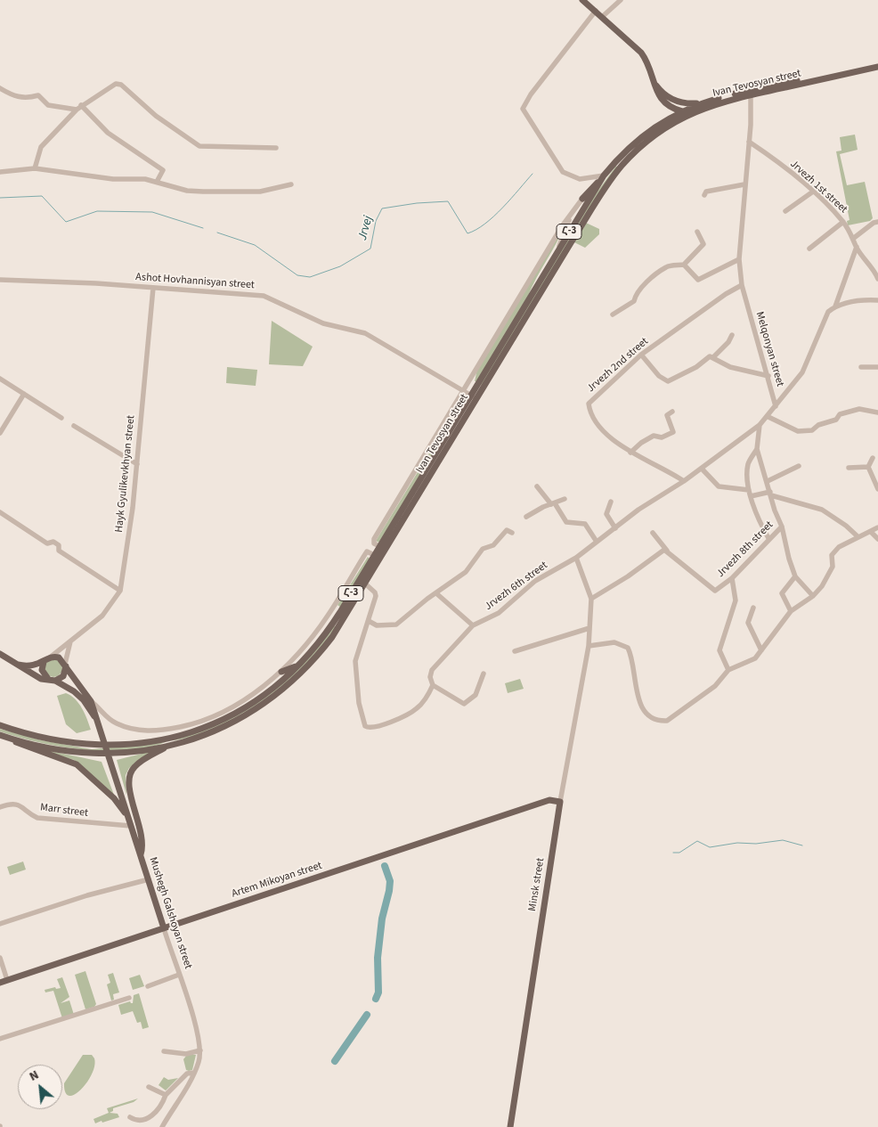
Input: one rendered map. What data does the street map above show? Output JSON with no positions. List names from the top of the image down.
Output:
{
  "streets": {
    "main road": [
      "Ivan Tevosyan street",
      "Հ-3",
      "Artem Mikoyan street",
      "Minsk street",
      "Mushegh Galshoyan street"
    ],
    "street": [
      "Jrvezh 1st street",
      "Ashot Hovhannisyan street",
      "Melqonyan street",
      "Jrvezh 2nd street",
      "Hayk Gyulikevkhyan street",
      "Jrvezh 8th street",
      "Jrvezh 6th street",
      "Marr street"
    ]
  },
  "crossings": [
    ["Ivan Tevosyan street", "Ashot Hovhannisyan street"],
    ["Ivan Tevosyan street", "Melqonyan street"],
    ["Ivan Tevosyan street", "Jrvezh 6th street"],
    ["Jrvezh 1st street", "Melqonyan street"],
    ["Ashot Hovhannisyan street", "Hayk Gyulikevkhyan street"],
    ["Melqonyan street", "Jrvezh 2nd street"],
    ["Jrvezh 2nd street", "Jrvezh 6th street"],
    ["Marr street", "Mushegh Galshoyan street"],
    ["Artem Mikoyan street", "Minsk street"],
    ["Artem Mikoyan street", "Mushegh Galshoyan street"]
  ],
  "water": ["Jrvej"],
  "north": "top left"
}
